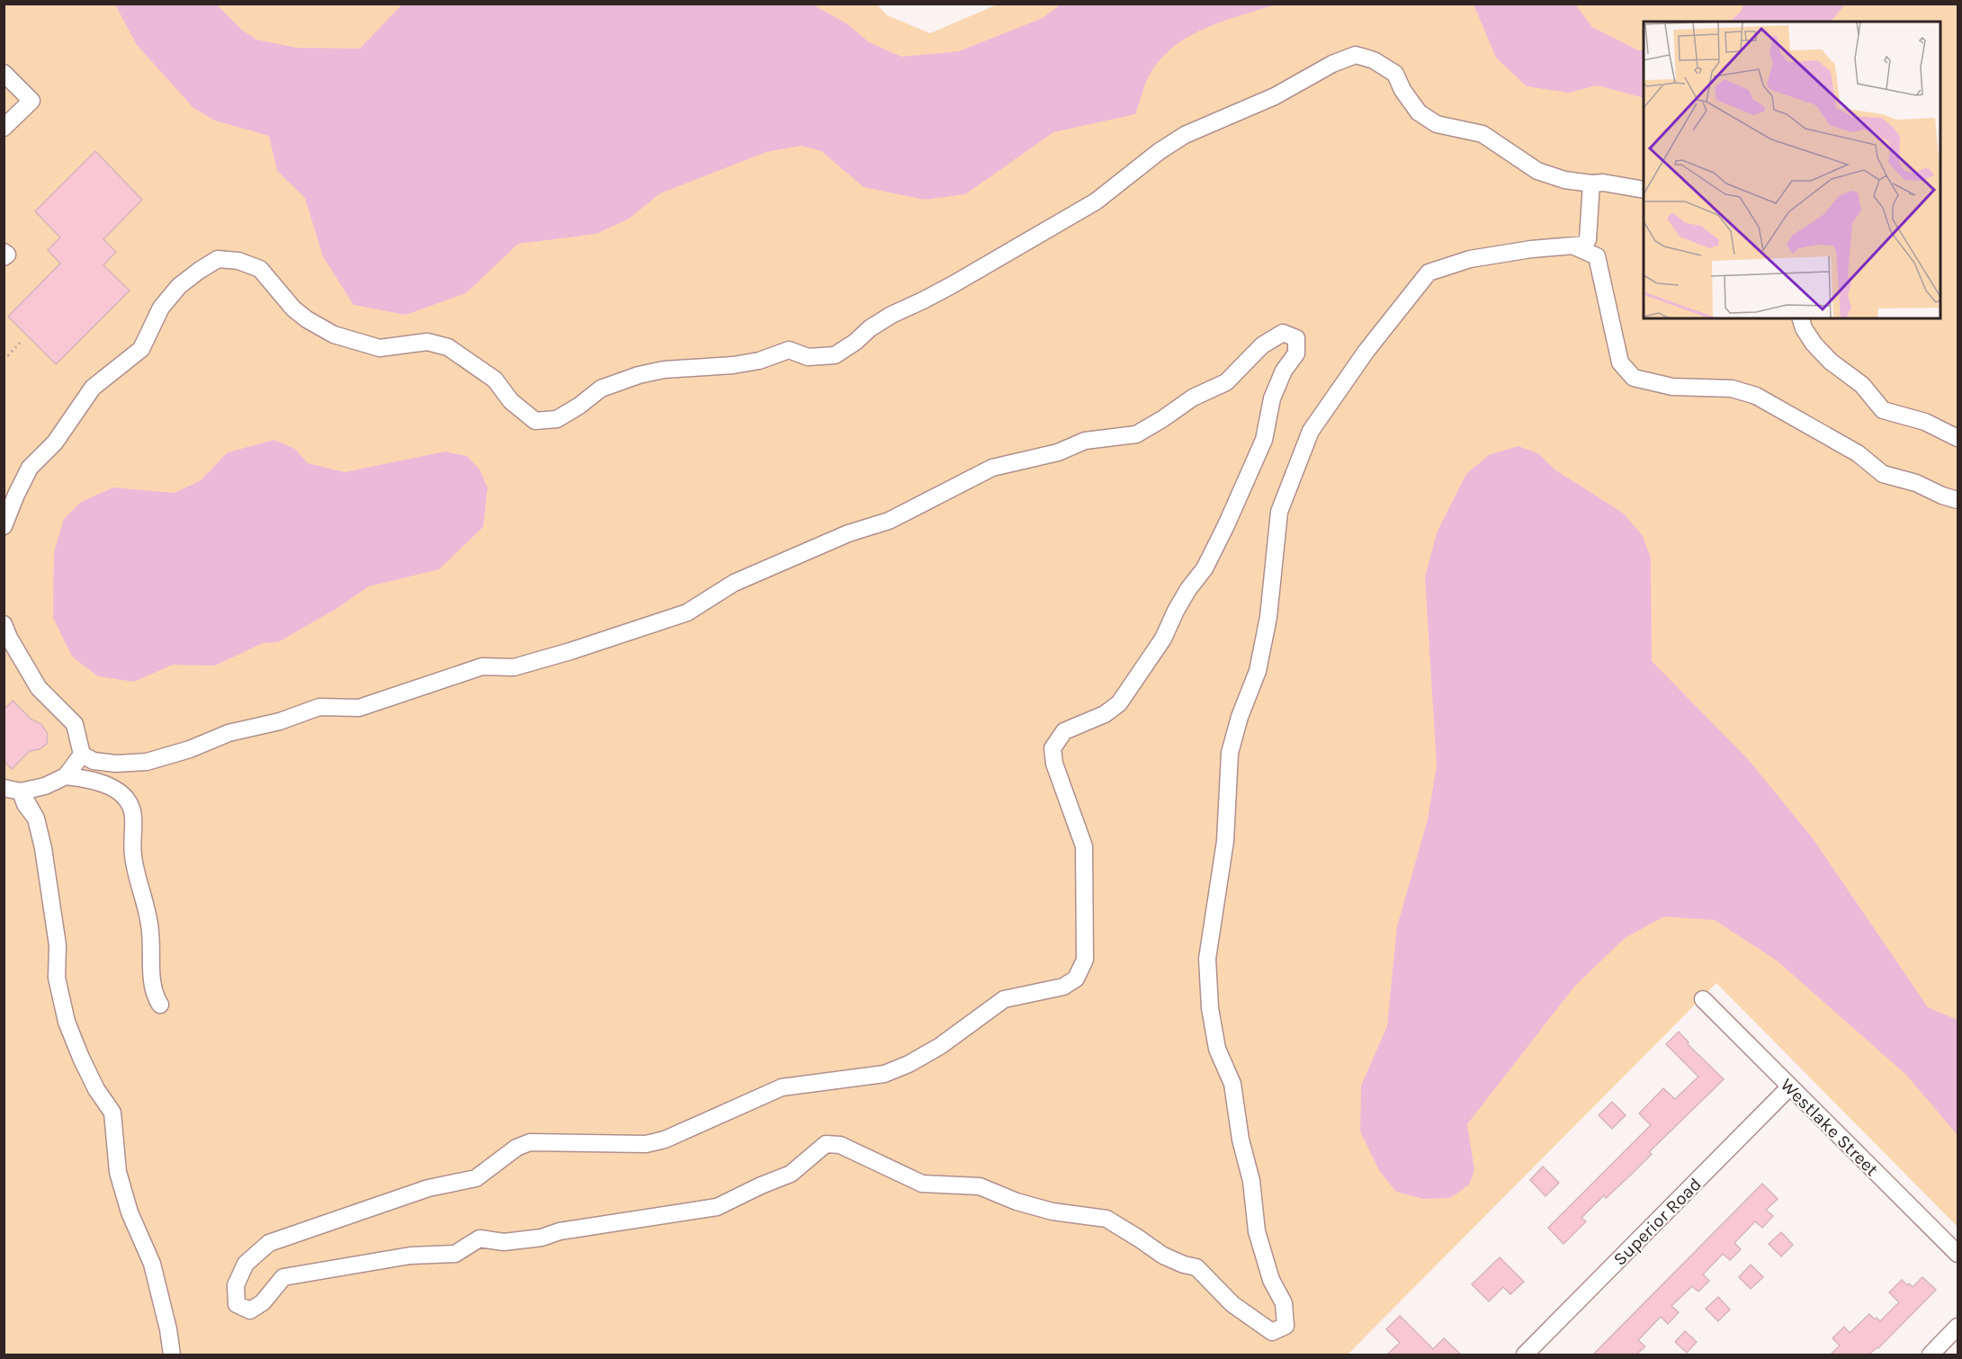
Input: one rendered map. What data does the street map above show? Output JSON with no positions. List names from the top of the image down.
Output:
{
  "streets": {
    "street": ["Westlake Street", "Superior Road"]
  },
  "crossings": [
    ["Westlake Street", "Superior Road"]
  ]
}
